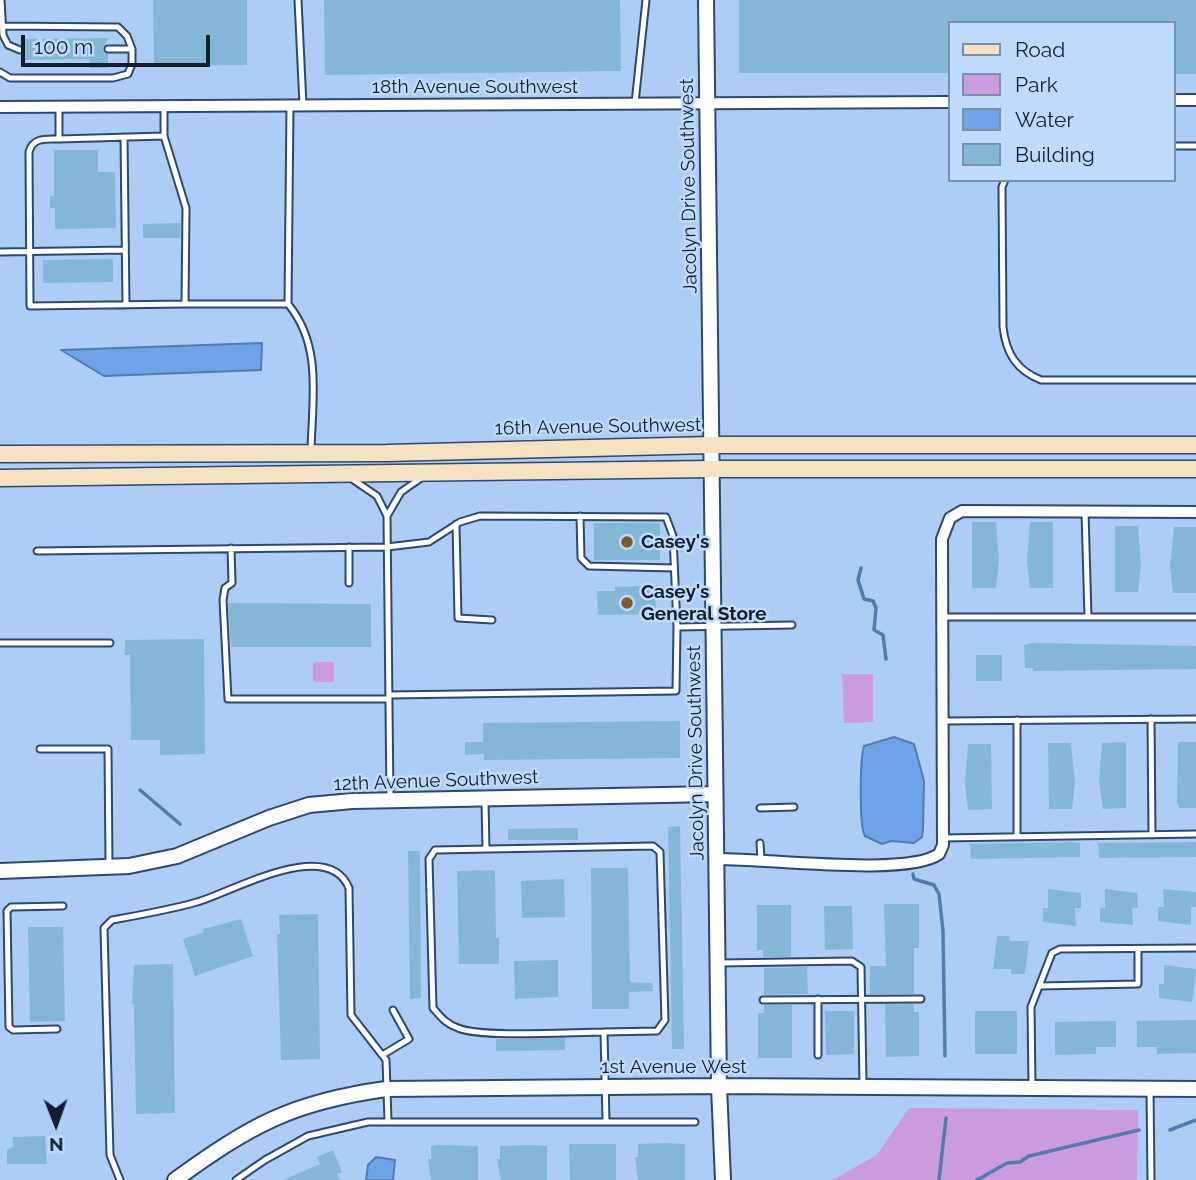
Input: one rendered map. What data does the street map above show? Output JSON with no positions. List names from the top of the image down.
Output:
{
  "streets": {
    "main road": ["16th Avenue Southwest"],
    "street": [
      "18th Avenue Southwest",
      "Jacolyn Drive Southwest",
      "12th Avenue Southwest",
      "1st Avenue West"
    ]
  },
  "crossings": [
    ["18th Avenue Southwest", "Jacolyn Drive Southwest"],
    ["Jacolyn Drive Southwest", "16th Avenue Southwest"],
    ["Jacolyn Drive Southwest", "12th Avenue Southwest"],
    ["Jacolyn Drive Southwest", "1st Avenue West"]
  ],
  "places": ["Casey's", "Casey's General Store"],
  "legend": [
    "Road",
    "Park",
    "Water",
    "Building"
  ],
  "scale_bar": "100 m",
  "north": "bottom"
}
